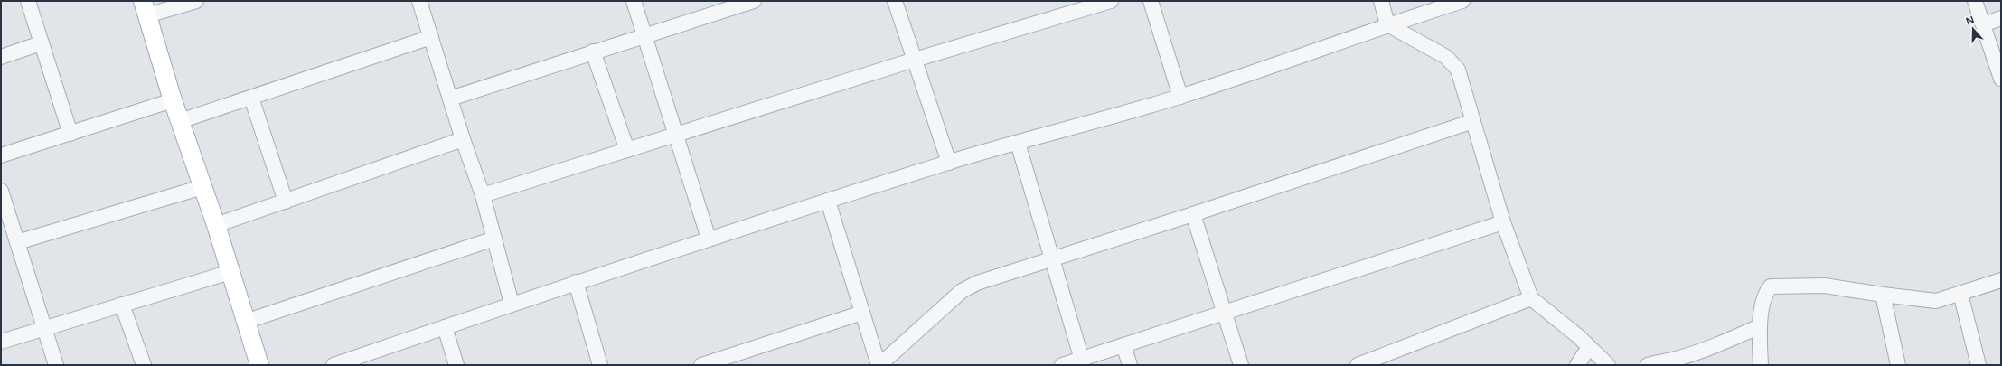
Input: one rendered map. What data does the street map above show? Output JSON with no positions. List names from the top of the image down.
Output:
{
  "north": "top"
}
